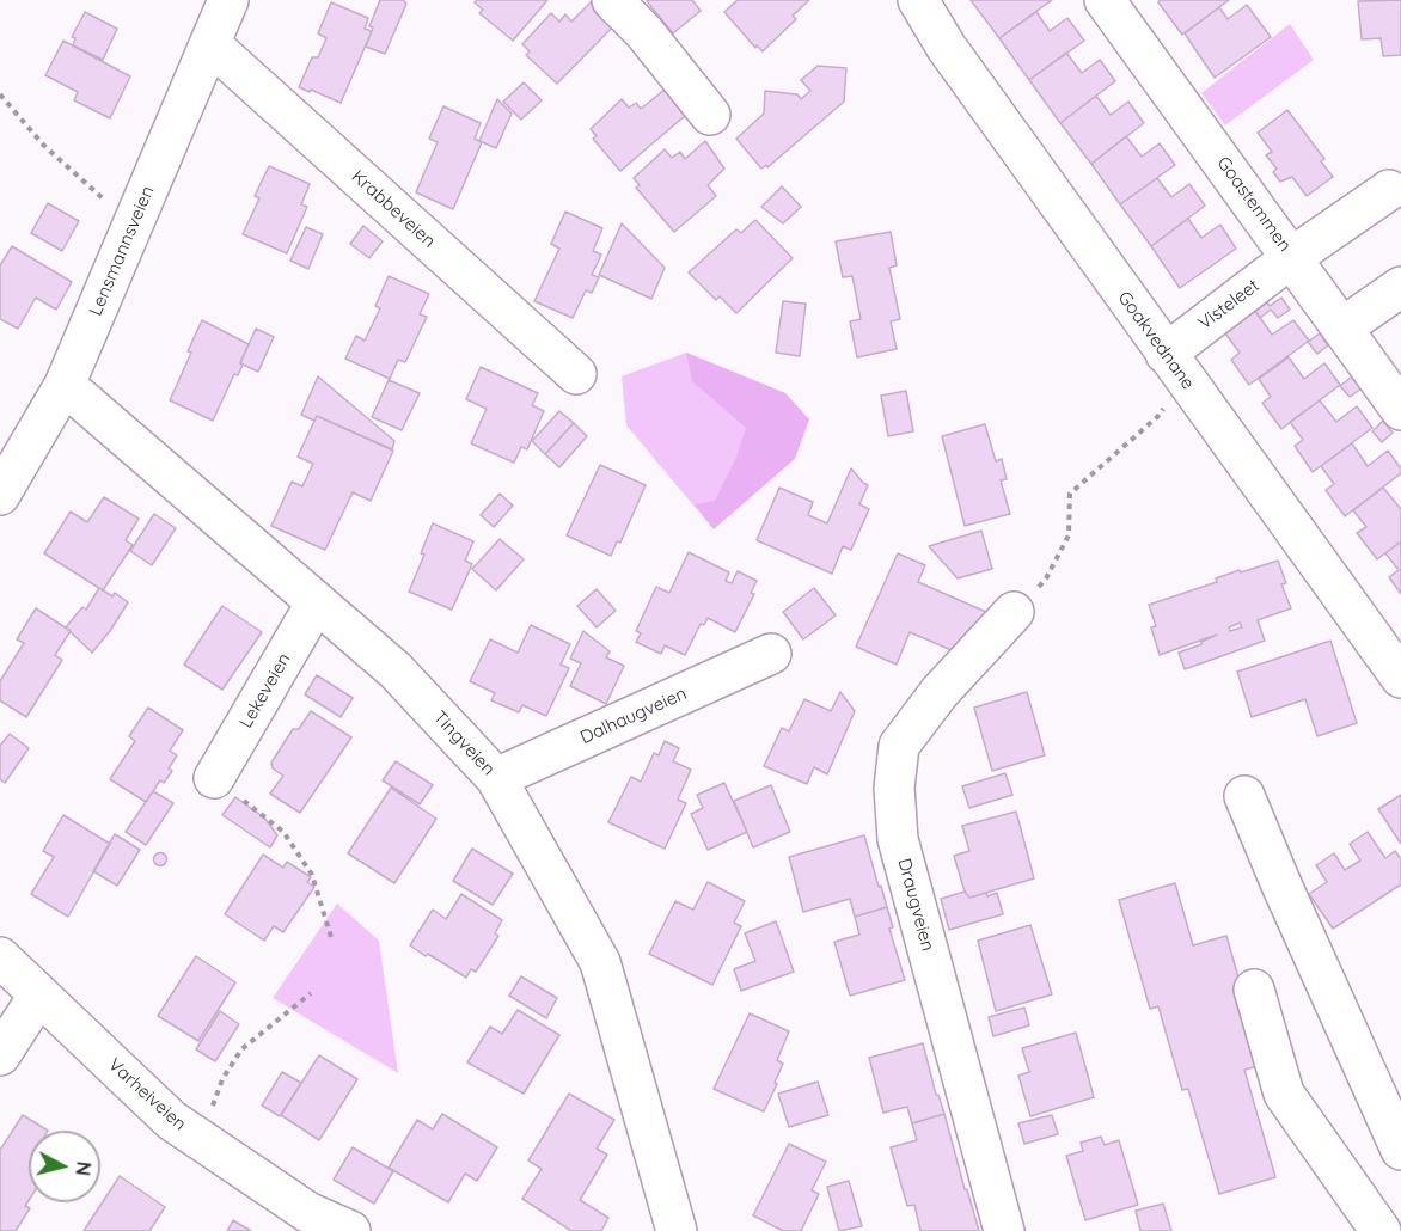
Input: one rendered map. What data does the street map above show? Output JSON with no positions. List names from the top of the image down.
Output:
{
  "streets": {
    "street": [
      "Goastemmen",
      "Krabbeveien",
      "Lensmannsveien",
      "Visteleet",
      "Goakvednane",
      "Lekeveien",
      "Dalhaugveien",
      "Tingveien",
      "Draugveien",
      "Varheiveien"
    ]
  },
  "crossings": [
    ["Goastemmen", "Visteleet"],
    ["Krabbeveien", "Lensmannsveien"],
    ["Lensmannsveien", "Tingveien"],
    ["Visteleet", "Goakvednane"],
    ["Lekeveien", "Tingveien"],
    ["Dalhaugveien", "Tingveien"]
  ],
  "north": "right"
}
